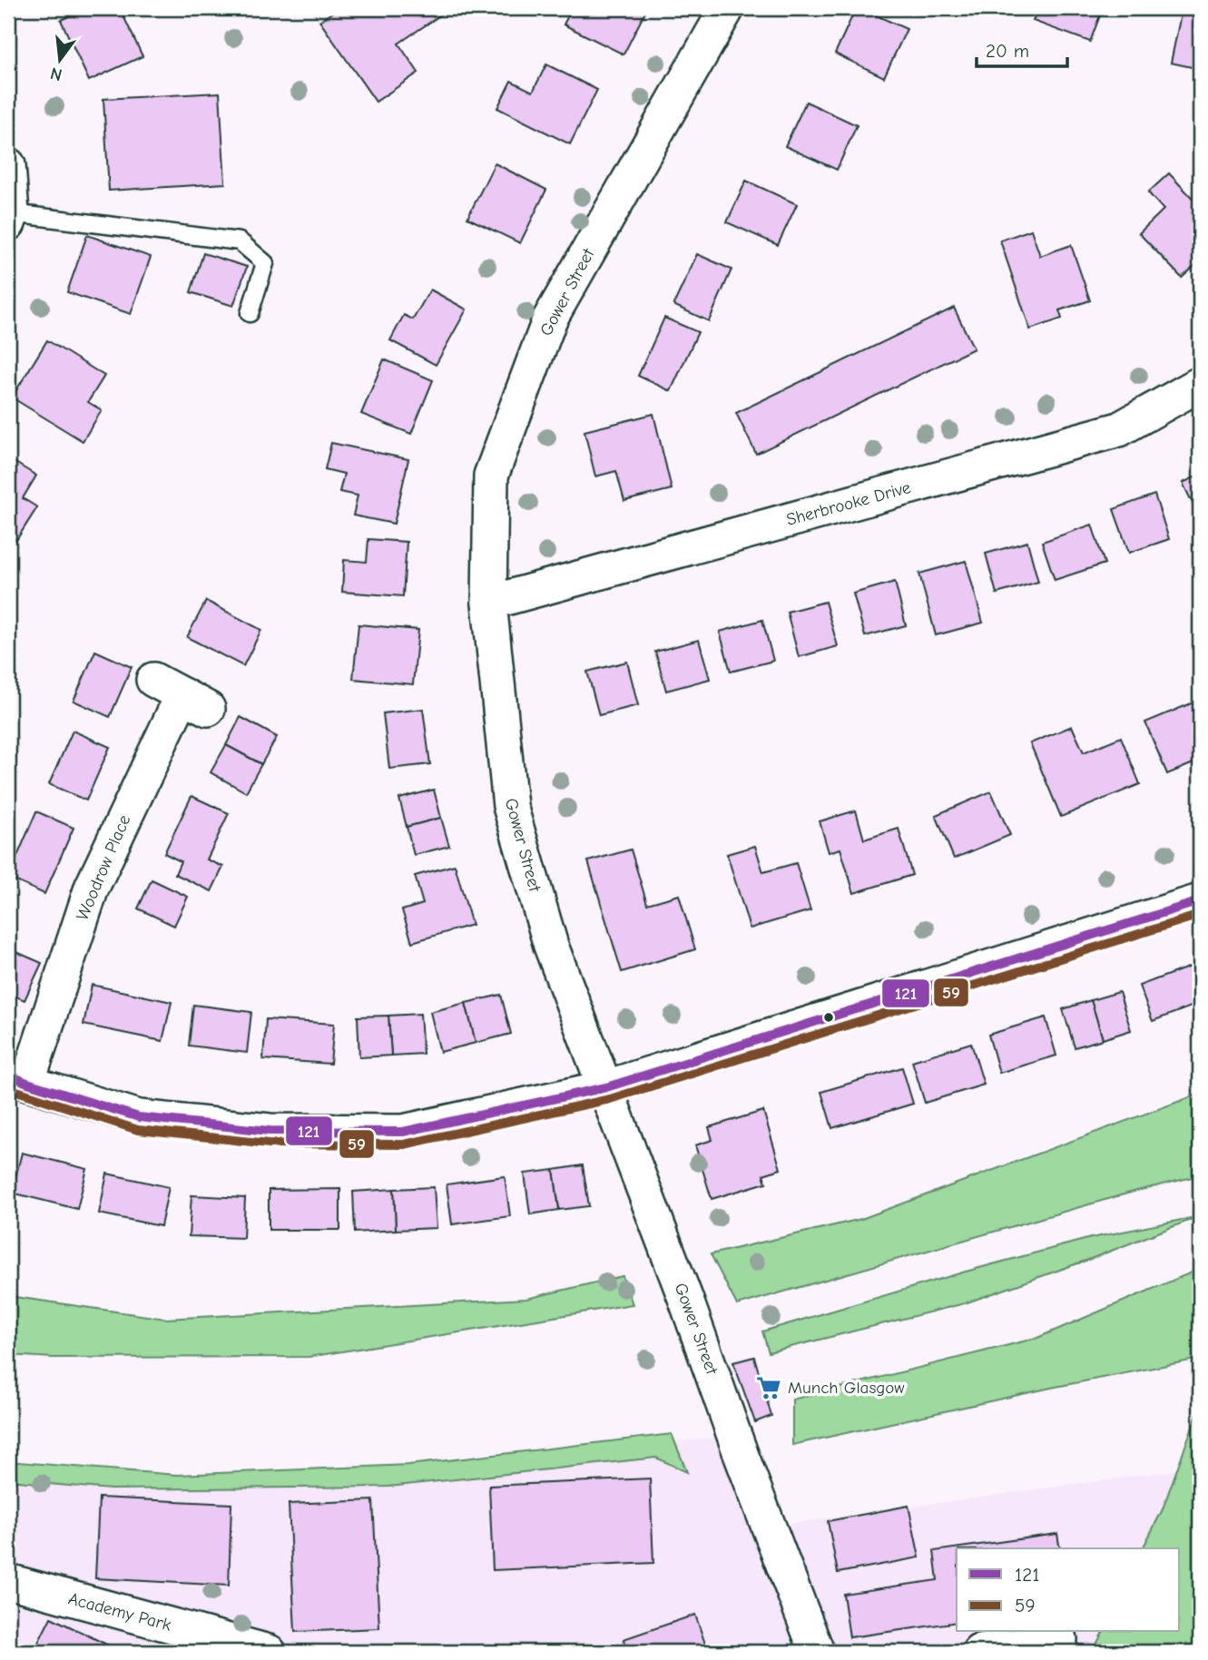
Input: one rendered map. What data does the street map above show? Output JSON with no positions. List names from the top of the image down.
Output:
{
  "streets": {
    "street": [
      "Gower Street",
      "Sherbrooke Drive",
      "Woodrow Place",
      "Academy Park"
    ]
  },
  "crossings": [
    ["Gower Street", "Sherbrooke Drive"]
  ],
  "places": {
    "supermarket": ["Munch Glasgow"]
  },
  "lines": ["transit line 121", "transit line 59"],
  "legend": ["121", "59"],
  "scale_bar": "20 m",
  "north": "bottom"
}
